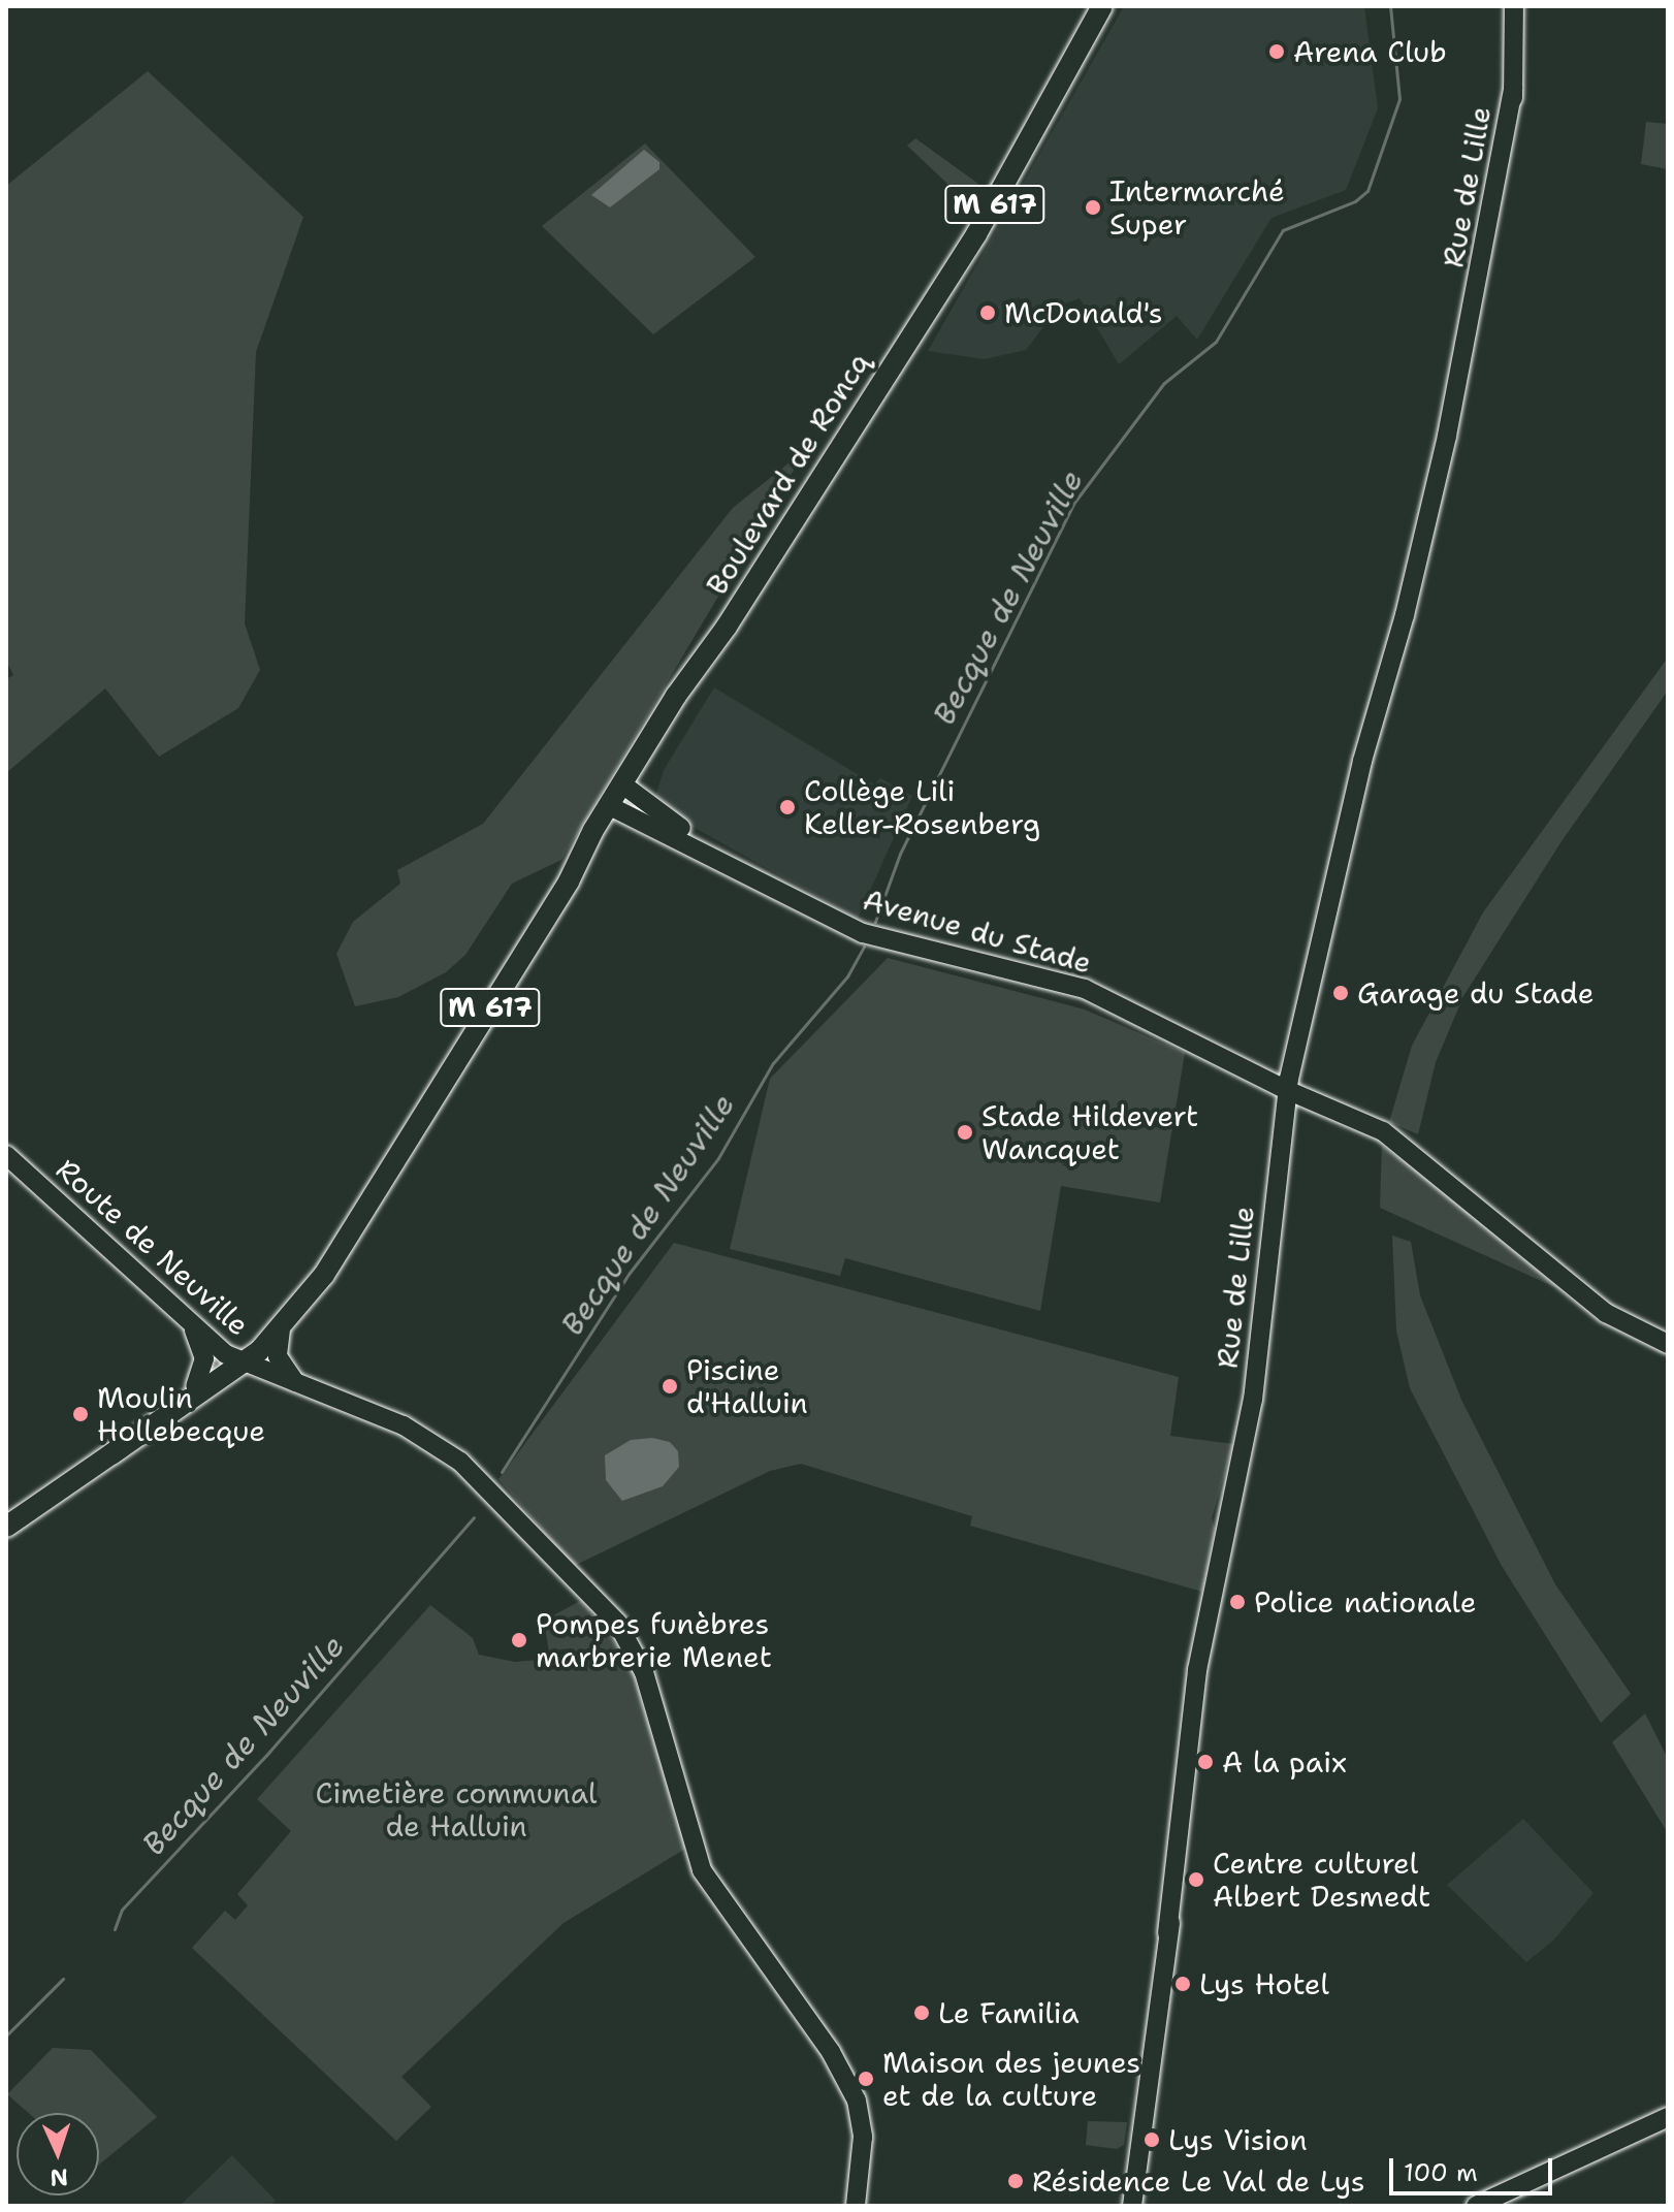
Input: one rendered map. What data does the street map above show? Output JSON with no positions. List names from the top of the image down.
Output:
{
  "streets": {
    "main road": [
      "Rue de Lille",
      "M 617",
      "Boulevard de Roncq",
      "Avenue du Stade",
      "Route de Neuville"
    ]
  },
  "crossings": [
    ["Rue de Lille", "Avenue du Stade"],
    ["M 617", "Boulevard de Roncq"],
    ["M 617", "Route de Neuville"],
    ["Boulevard de Roncq", "Avenue du Stade"],
    ["Boulevard de Roncq", "Route de Neuville"]
  ],
  "water": ["Becque de Neuville"],
  "parks": ["Cimetière communal de Halluin"],
  "places": [
    "Arena Club",
    "Intermarché Super",
    "McDonald's",
    "Collège Lili Keller-Rosenberg",
    "Garage du Stade",
    "Stade Hildevert Wancquet",
    "Piscine d'Halluin",
    "Moulin Hollebecque",
    "Police nationale",
    "Pompes funèbres marbrerie Menet",
    "A la paix",
    "Centre culturel Albert Desmedt",
    "Lys Hotel",
    "Le Familia",
    "Maison des jeunes et de la culture",
    "Lys Vision",
    "Résidence Le Val de Lys"
  ],
  "scale_bar": "100 m",
  "north": "bottom"
}
